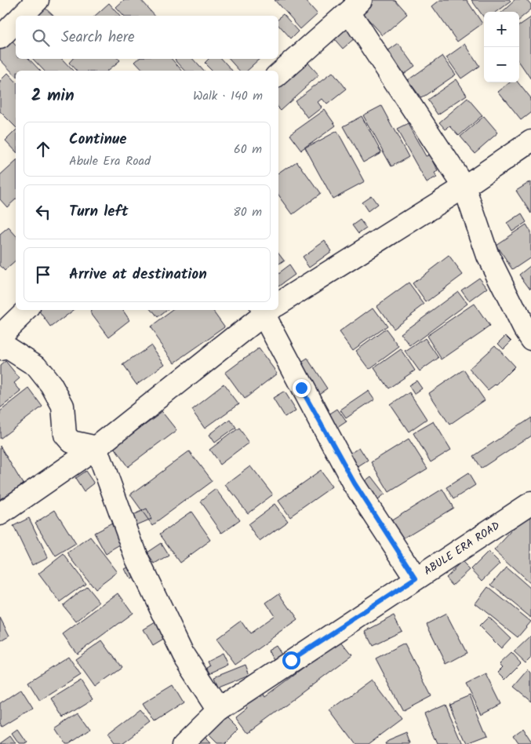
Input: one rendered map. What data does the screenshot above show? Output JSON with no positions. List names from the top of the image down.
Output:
{
  "streets": {
    "street": ["ABULE ERA ROAD"]
  },
  "page": {
    "map_buttons": ["+", "−"],
    "search": "Search here",
    "heading": ["2 min", "Walk · 140 m"],
    "list": [
      ["Continue", "Abule Era Road", "60 m"],
      ["Turn left", "80 m"],
      "Arrive at destination"
    ]
  }
}
